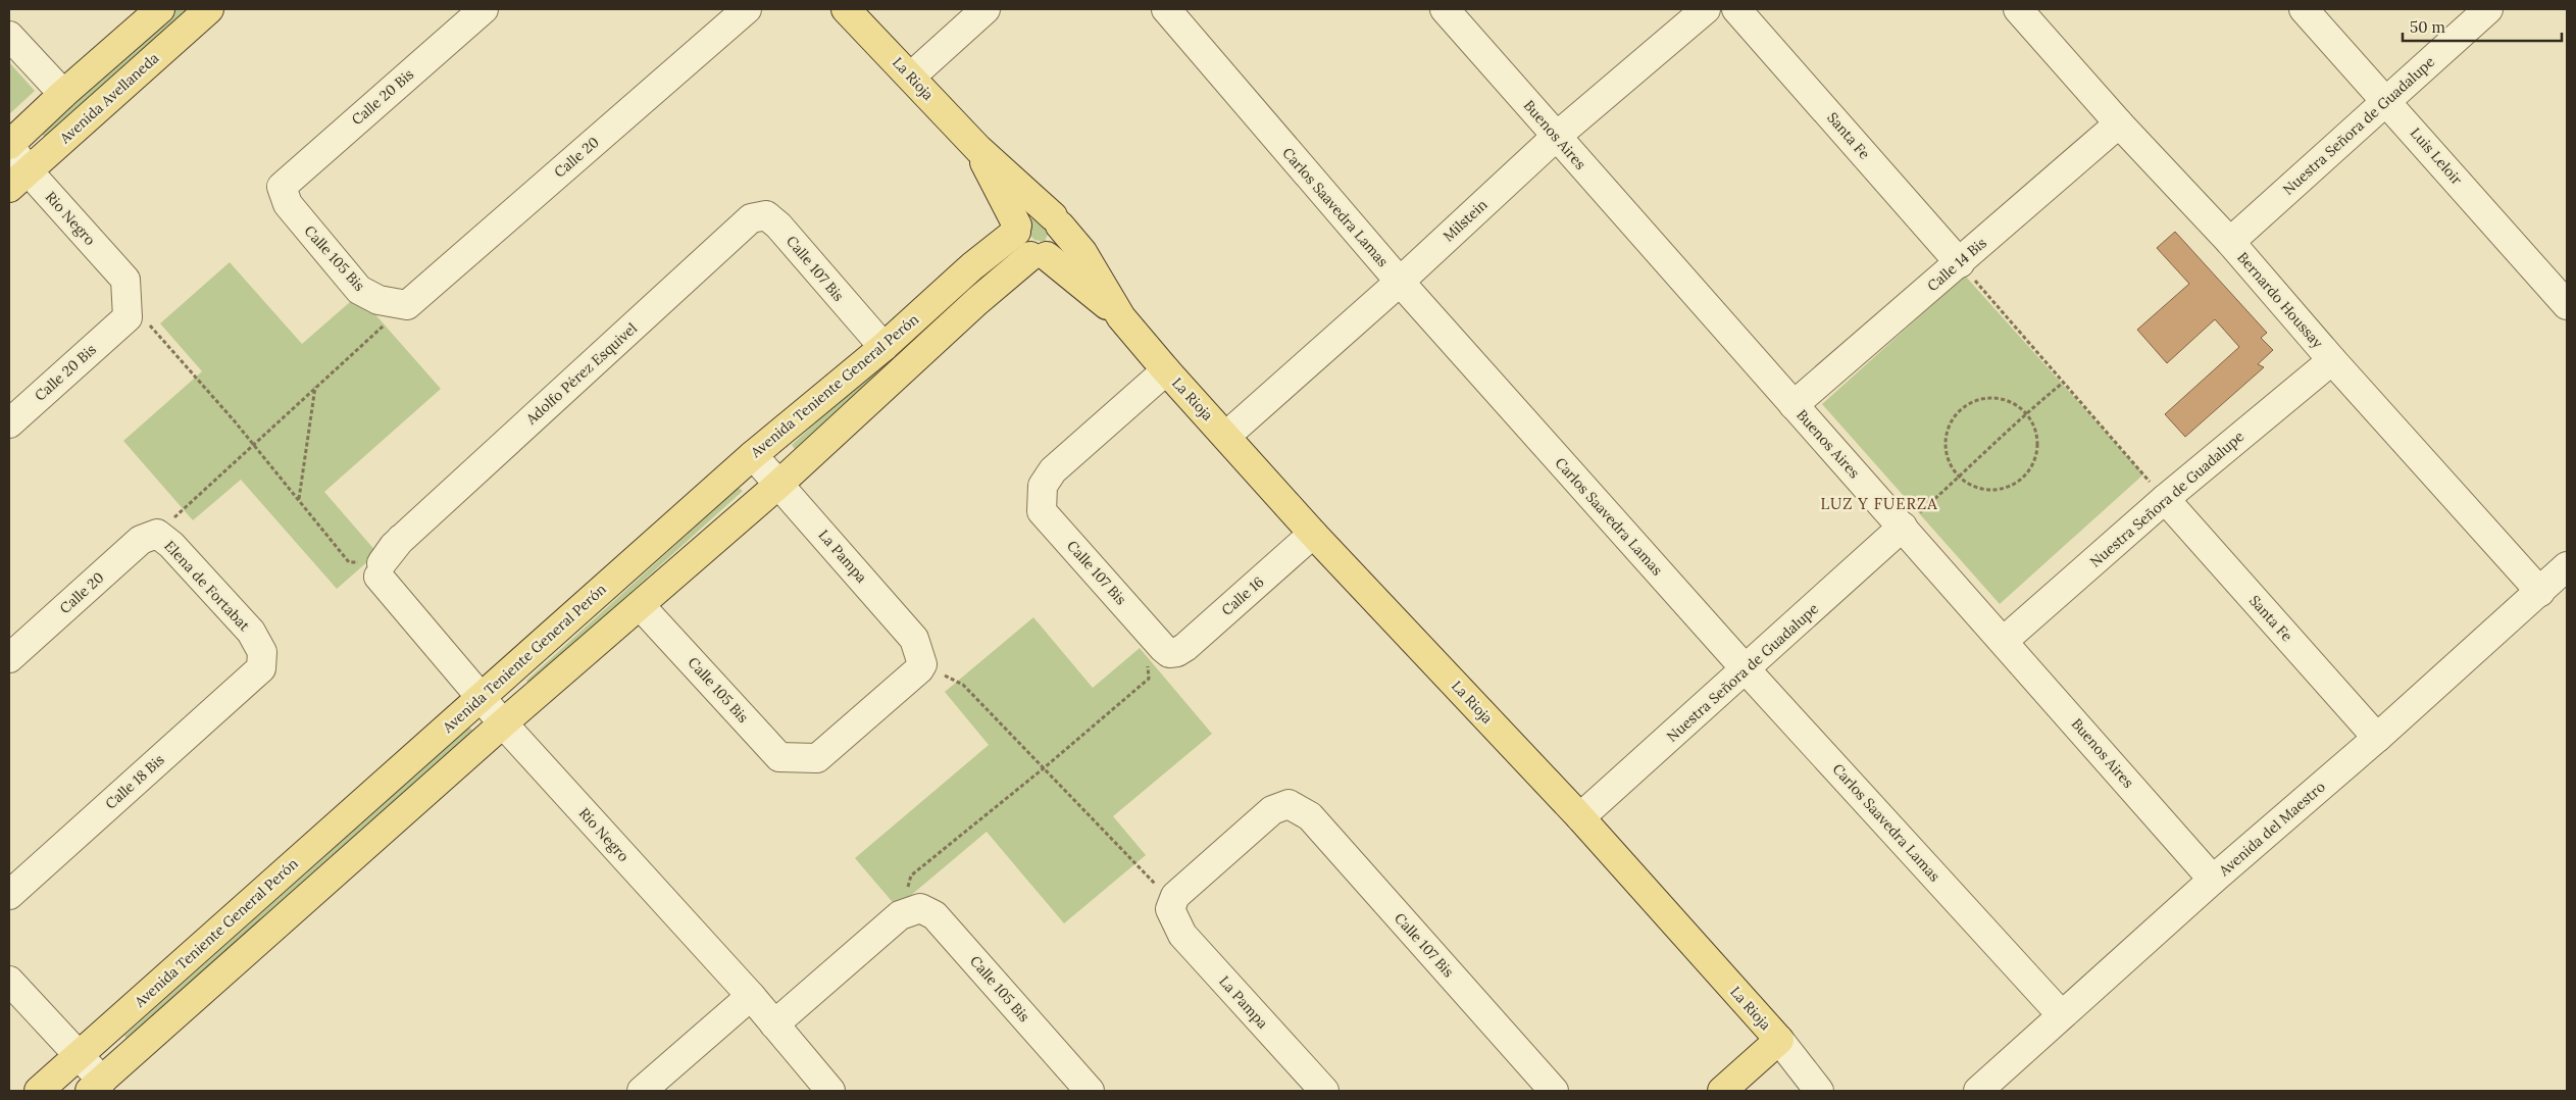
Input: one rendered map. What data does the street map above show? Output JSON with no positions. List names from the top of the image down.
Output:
{
  "streets": {
    "main road": ["La Rioja", "Avenida Avellaneda", "Avenida Teniente General Perón"],
    "street": [
      "Calle 20 Bis",
      "Nuestra Señora de Guadalupe",
      "Buenos Aires",
      "Santa Fe",
      "Luis Leloir",
      "Calle 20",
      "Carlos Saavedra Lamas",
      "Rio Negro",
      "Milstein",
      "Calle 105 Bis",
      "Calle 14 Bis",
      "Calle 107 Bis",
      "Bernardo Houssay",
      "Adolfo Pérez Esquivel",
      "La Pampa",
      "Elena de Fortabat",
      "Calle 16",
      "Calle 18 Bis",
      "Avenida del Maestro",
      "Río Negro"
    ]
  },
  "crossings": [
    ["La Rioja", "Nuestra Señora de Guadalupe"],
    ["La Rioja", "Milstein"],
    ["La Rioja", "Calle 107 Bis"],
    ["La Rioja", "Avenida Teniente General Perón"],
    ["La Rioja", "Calle 16"],
    ["Calle 20 Bis", "Rio Negro"],
    ["Calle 20 Bis", "Calle 105 Bis"],
    ["Avenida Avellaneda", "Rio Negro"],
    ["Nuestra Señora de Guadalupe", "Buenos Aires"],
    ["Nuestra Señora de Guadalupe", "Santa Fe"],
    ["Nuestra Señora de Guadalupe", "Luis Leloir"],
    ["Nuestra Señora de Guadalupe", "Carlos Saavedra Lamas"],
    ["Nuestra Señora de Guadalupe", "Bernardo Houssay"],
    ["Buenos Aires", "Milstein"],
    ["Buenos Aires", "Calle 14 Bis"],
    ["Buenos Aires", "Avenida del Maestro"],
    ["Santa Fe", "Calle 14 Bis"],
    ["Santa Fe", "Avenida del Maestro"],
    ["Calle 20", "Calle 105 Bis"],
    ["Calle 20", "Elena de Fortabat"],
    ["Carlos Saavedra Lamas", "Milstein"],
    ["Carlos Saavedra Lamas", "Avenida del Maestro"],
    ["Calle 105 Bis", "La Pampa"],
    ["Calle 14 Bis", "Bernardo Houssay"],
    ["Calle 107 Bis", "Adolfo Pérez Esquivel"],
    ["Calle 107 Bis", "Avenida Teniente General Perón"],
    ["Calle 107 Bis", "La Pampa"],
    ["Calle 107 Bis", "Calle 16"],
    ["Bernardo Houssay", "Avenida del Maestro"],
    ["Adolfo Pérez Esquivel", "Río Negro"],
    ["Avenida Teniente General Perón", "La Pampa"],
    ["Avenida Teniente General Perón", "Río Negro"],
    ["Elena de Fortabat", "Calle 18 Bis"]
  ],
  "districts": ["LUZ Y FUERZA"],
  "scale_bar": "50 m"
}
